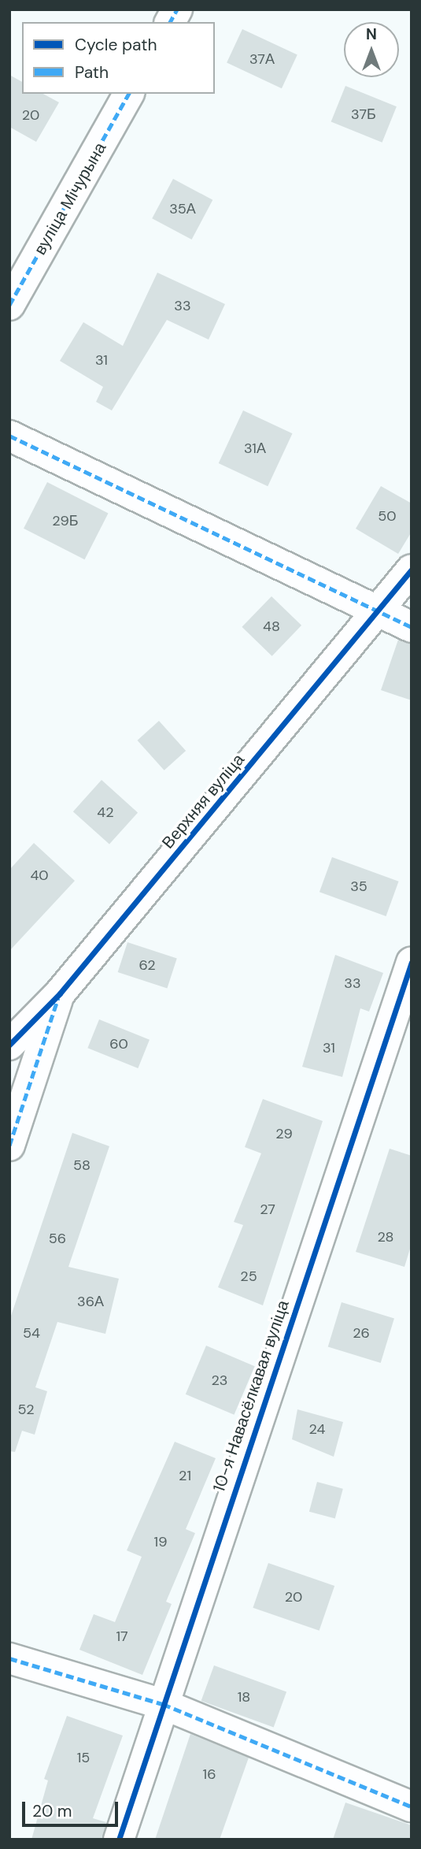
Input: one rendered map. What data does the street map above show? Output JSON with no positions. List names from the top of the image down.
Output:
{
  "streets": {
    "street": ["вуліца Мічурына", "Верхняя вуліца", "10-я Навасёлкавая вуліца"]
  },
  "house_numbers": [
    "37А",
    "37Б",
    "20",
    "35А",
    "33",
    "31",
    "31А",
    "50",
    "29Б",
    "48",
    "42",
    "40",
    "35",
    "62",
    "33",
    "60",
    "31",
    "29",
    "58",
    "27",
    "28",
    "56",
    "25",
    "36А",
    "54",
    "26",
    "23",
    "52",
    "24",
    "21",
    "19",
    "20",
    "17",
    "18",
    "15",
    "16"
  ],
  "legend": ["Cycle path", "Path"],
  "scale_bar": "20 m",
  "north": "top"
}
